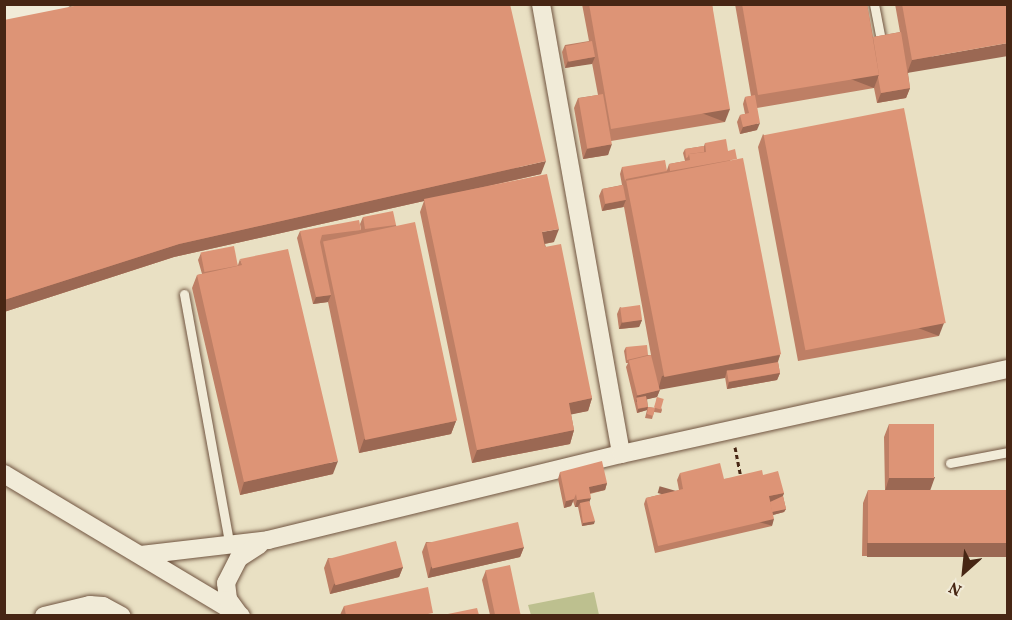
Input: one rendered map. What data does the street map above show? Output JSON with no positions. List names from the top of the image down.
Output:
{
  "north": "bottom left"
}
